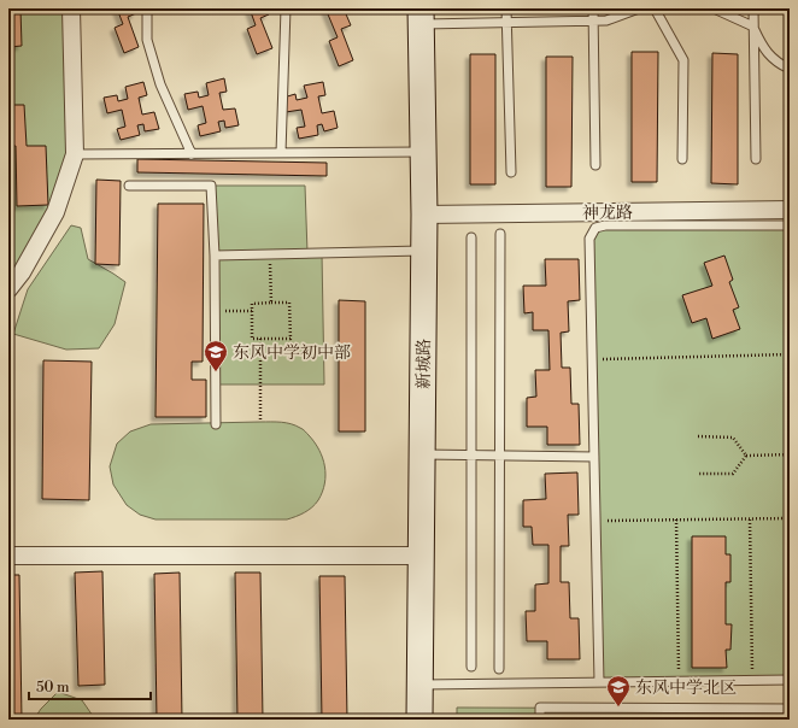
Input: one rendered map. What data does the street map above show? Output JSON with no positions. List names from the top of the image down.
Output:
{
  "streets": {
    "street": ["神龙路", "新城路"]
  },
  "crossings": [
    ["神龙路", "新城路"]
  ],
  "places": {
    "school or university": ["东风中学初中部", "东风中学北区"]
  },
  "scale_bar": "50 m"
}
